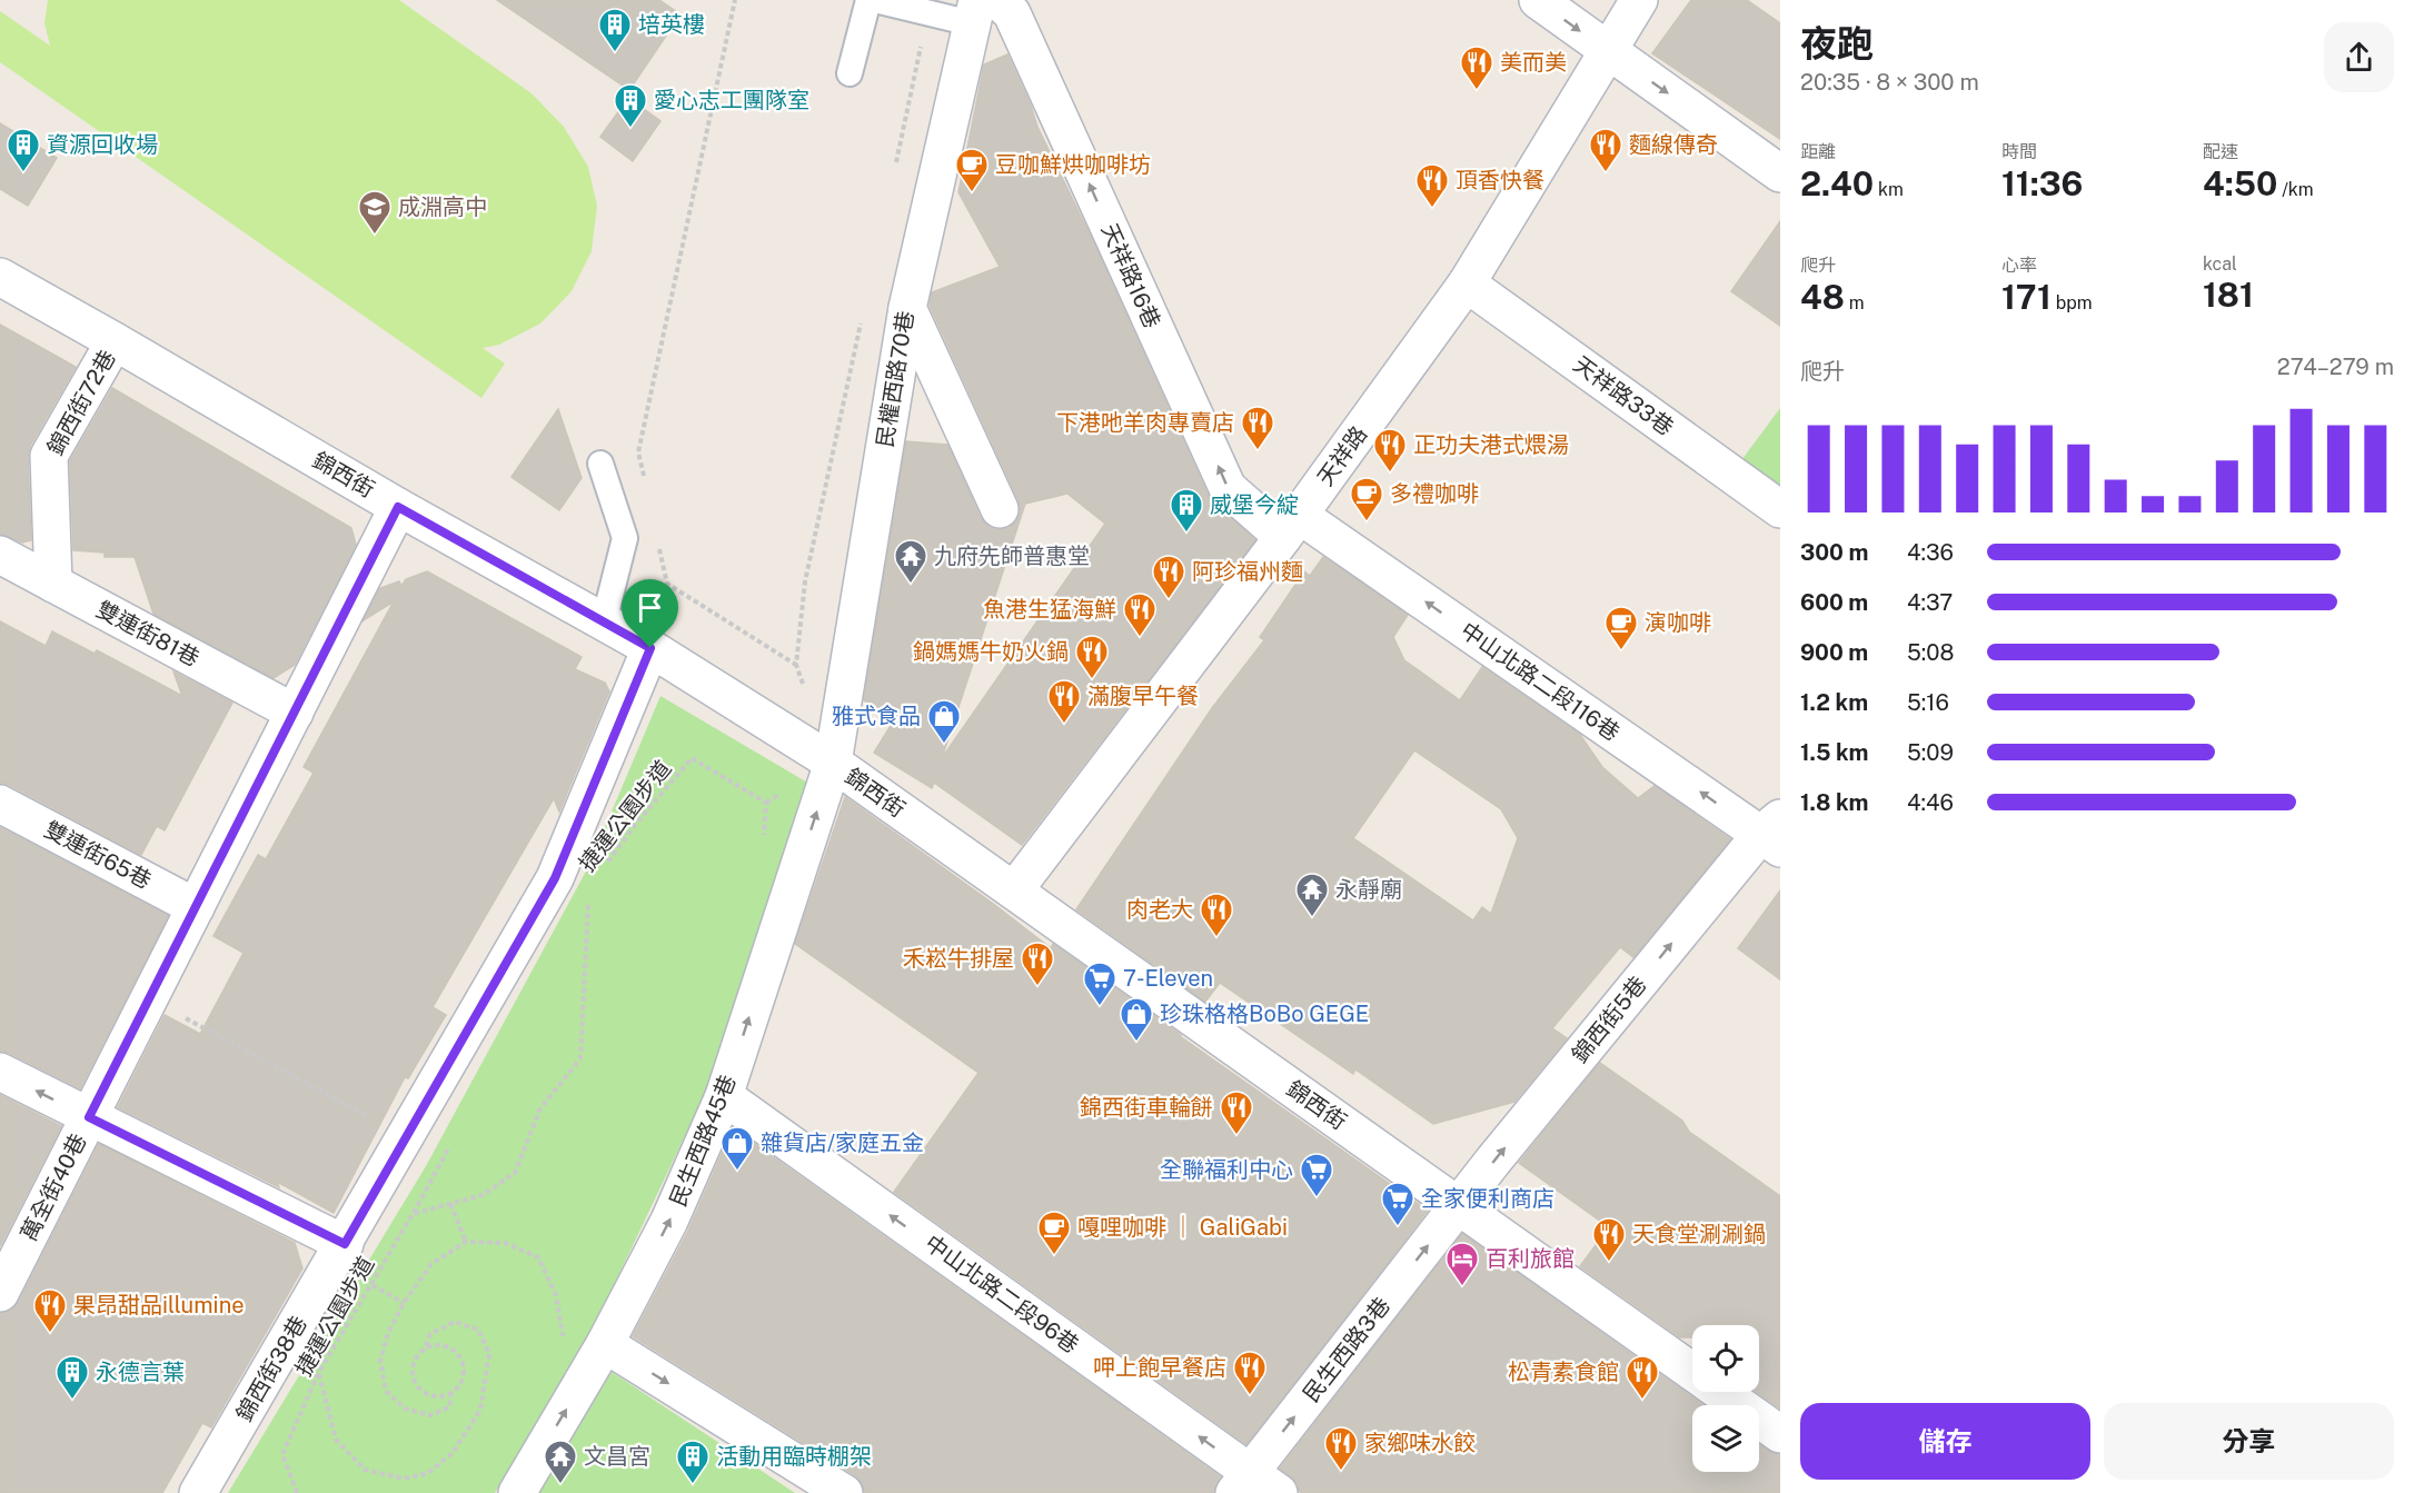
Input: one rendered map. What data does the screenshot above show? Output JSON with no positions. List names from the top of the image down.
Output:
{
  "streets": {
    "street": [
      "天祥路16巷",
      "民權西路70巷",
      "天祥路33巷",
      "錦西街72巷",
      "天祥路",
      "錦西街",
      "雙連街81巷",
      "中山北路二段116巷",
      "雙連街65巷",
      "錦西街5巷",
      "民生西路45巷",
      "萬全街40巷",
      "中山北路二段96巷",
      "民生西路3巷",
      "錦西街38巷"
    ],
    "path": ["捷運公園步道"]
  },
  "crossings": [
    ["天祥路16巷", "民權西路70巷"],
    ["天祥路16巷", "天祥路"],
    ["天祥路16巷", "中山北路二段116巷"],
    ["民權西路70巷", "錦西街"],
    ["民權西路70巷", "民生西路45巷"],
    ["天祥路33巷", "天祥路"],
    ["錦西街72巷", "錦西街"],
    ["錦西街72巷", "雙連街81巷"],
    ["天祥路", "錦西街"],
    ["天祥路", "中山北路二段116巷"],
    ["錦西街", "錦西街5巷"],
    ["錦西街", "民生西路45巷"],
    ["錦西街", "萬全街40巷"],
    ["錦西街", "民生西路3巷"],
    ["錦西街", "錦西街38巷"],
    ["雙連街81巷", "萬全街40巷"],
    ["中山北路二段116巷", "錦西街5巷"],
    ["雙連街65巷", "萬全街40巷"],
    ["錦西街5巷", "民生西路3巷"],
    ["民生西路45巷", "中山北路二段96巷"],
    ["中山北路二段96巷", "民生西路3巷"]
  ],
  "one_way": [
    "中山北路二段116巷",
    "錦西街5巷",
    "民生西路45巷",
    "民生西路3巷"
  ],
  "places": {
    "building": [
      "培英樓",
      "愛心志工團隊室",
      "資源回收場",
      "威堡今綻",
      "永德言葉",
      "活動用臨時棚架"
    ],
    "restaurant": [
      "美而美",
      "麵線傳奇",
      "頂香快餐",
      "下港吔羊肉專賣店",
      "正功夫港式煨湯",
      "阿珍福州麵",
      "魚港生猛海鮮",
      "鍋媽媽牛奶火鍋",
      "滿腹早午餐",
      "肉老大",
      "禾崧牛排屋",
      "錦西街車輪餅",
      "天食堂涮涮鍋",
      "果昂甜品illumine",
      "呷上飽早餐店",
      "松青素食館",
      "家鄉味水餃"
    ],
    "cafe": [
      "豆咖鮮烘咖啡坊",
      "多禮咖啡",
      "演咖啡",
      "嘎哩咖啡 ｜ GaliGabi"
    ],
    "school or university": ["成淵高中"],
    "temple": ["九府先師普惠堂", "永靜廟", "文昌宮"],
    "shop": ["雅式食品", "珍珠格格BoBo GEGE", "雜貨店/家庭五金"],
    "supermarket": ["7-Eleven", "全聯福利中心", "全家便利商店"],
    "hotel": ["百利旅館"]
  },
  "page": {
    "heading": ["夜跑", "20:35 · 8 × 300 m"],
    "stats": [
      ["距離", "2.40 km"],
      ["時間", "11:36"],
      ["配速", "4:50 /km"],
      ["爬升", "48 m"],
      ["心率", "171 bpm"],
      ["kcal", "181"]
    ],
    "chart": ["爬升", "274–279 m"],
    "list": [
      {
        "name": "300 m",
        "note": "4:36"
      },
      {
        "name": "600 m",
        "note": "4:37"
      },
      {
        "name": "900 m",
        "note": "5:08"
      },
      {
        "name": "1.2 km",
        "note": "5:16"
      },
      {
        "name": "1.5 km",
        "note": "5:09"
      },
      {
        "name": "1.8 km",
        "note": "4:46"
      }
    ],
    "buttons": ["儲存", "分享"]
  }
}
